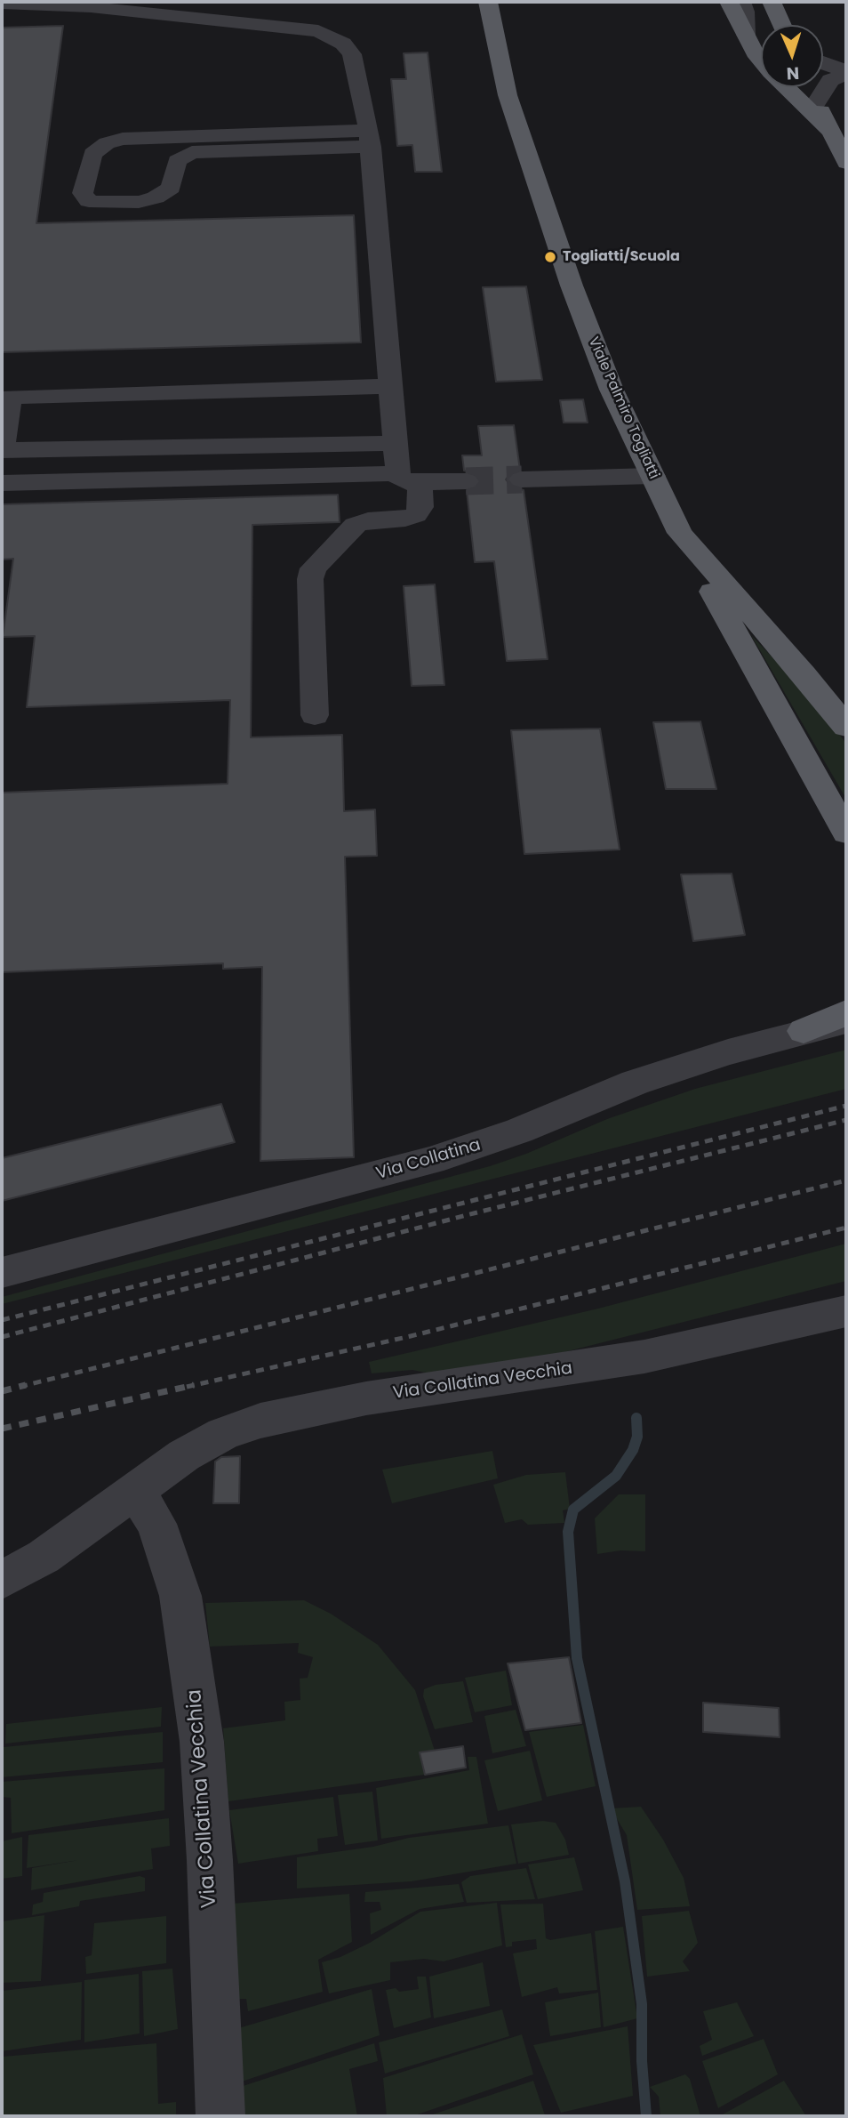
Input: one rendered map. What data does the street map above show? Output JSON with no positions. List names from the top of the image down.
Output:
{
  "streets": {
    "main road": ["Viale Palmiro Togliatti"],
    "street": ["Via Collatina", "Via Collatina Vecchia"]
  },
  "places": ["Togliatti/Scuola"],
  "north": "bottom"
}
